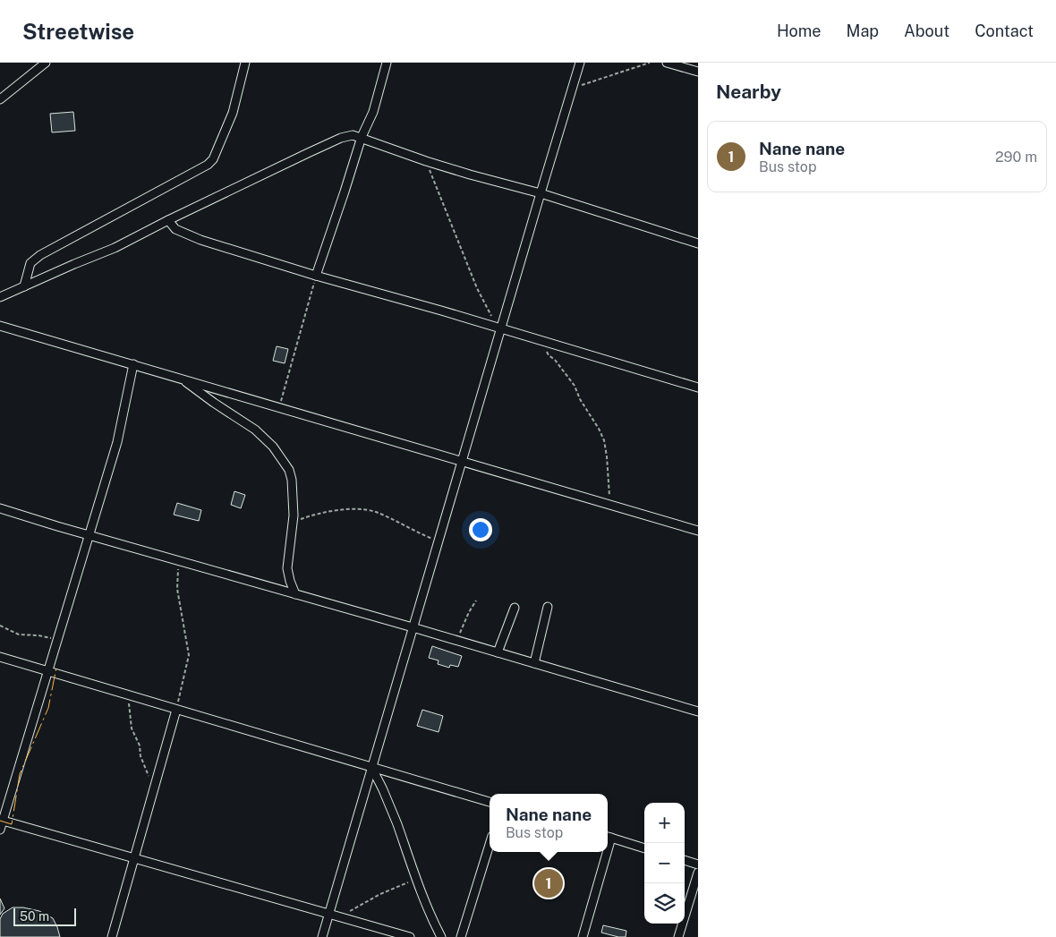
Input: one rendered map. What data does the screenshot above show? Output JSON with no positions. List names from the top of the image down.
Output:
{
  "scale_bar": "50 m",
  "page": {
    "header": "Streetwise",
    "nav": [
      "Home",
      "Map",
      "About",
      "Contact"
    ],
    "heading": "Nearby",
    "list": [
      {
        "mark": "1",
        "name": "Nane nane",
        "note": "Bus stop",
        "value": "290 m"
      }
    ],
    "popup": ["Nane nane", "Bus stop"],
    "map_buttons": ["+", "−"],
    "pins": "1",
    "scale": "50 m"
  }
}
